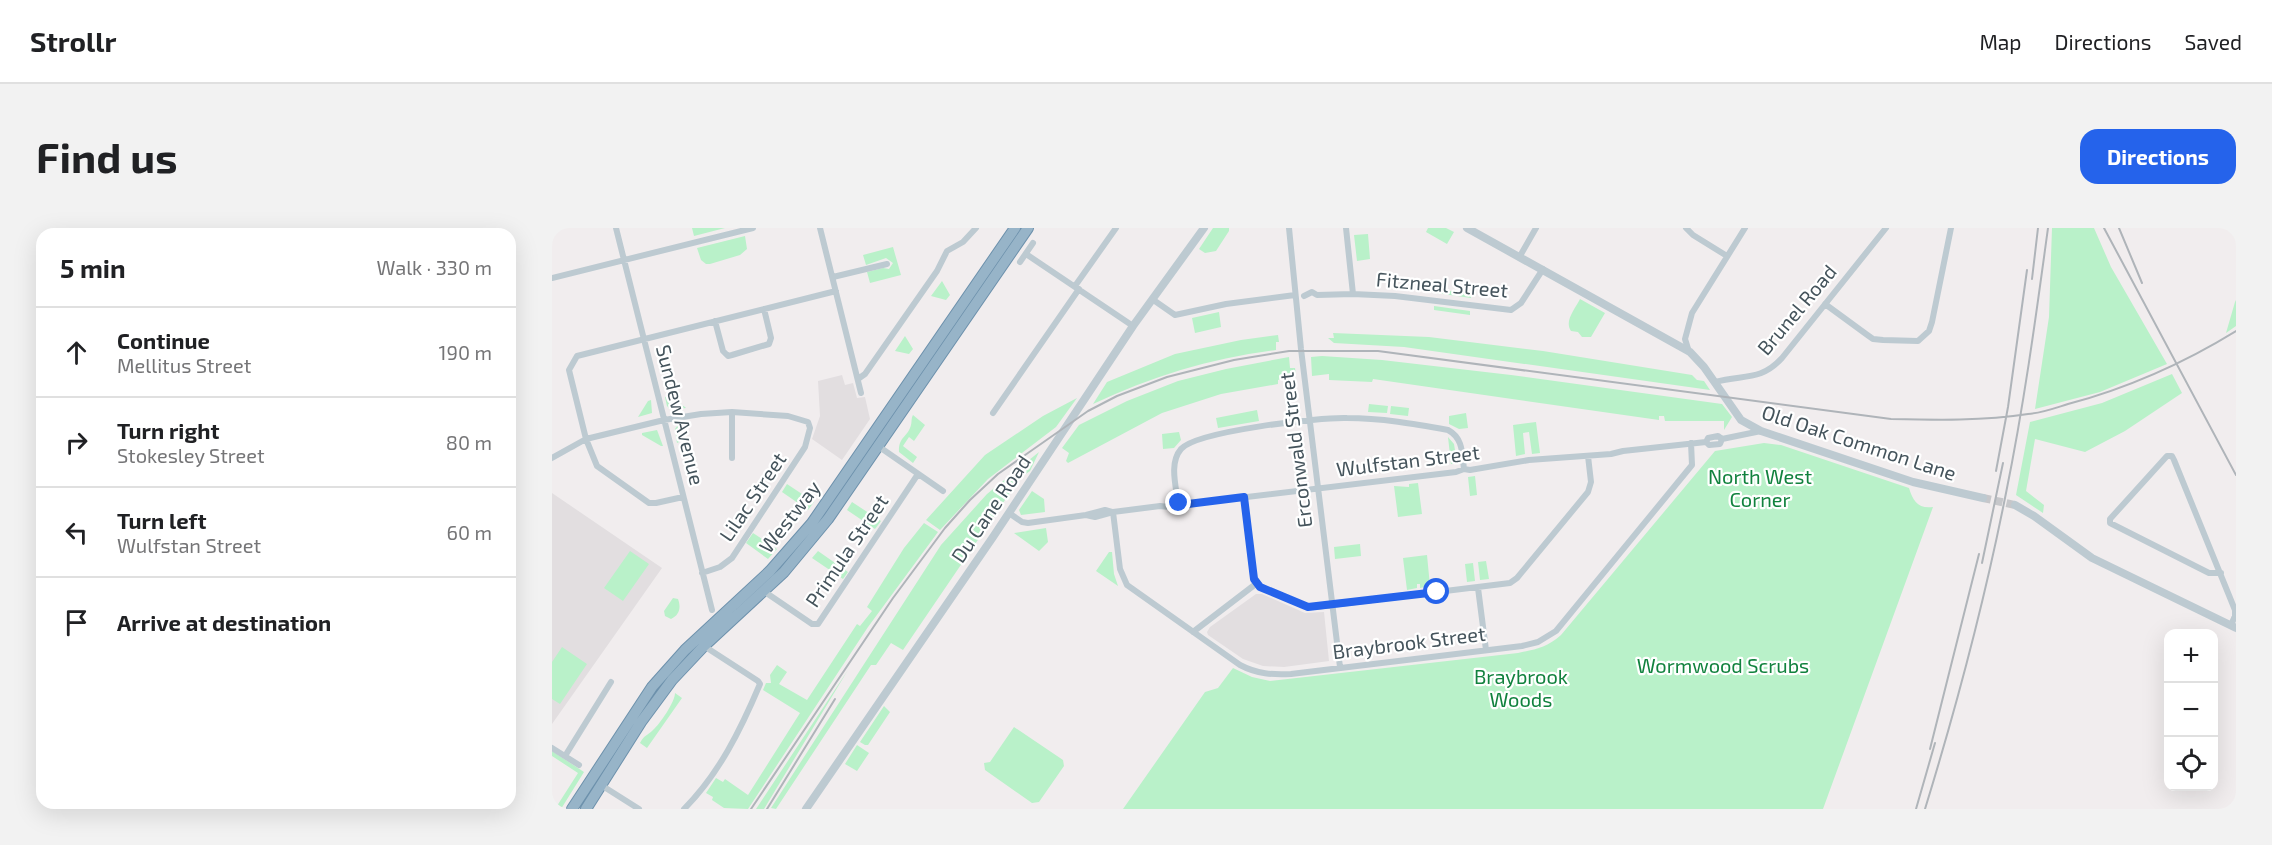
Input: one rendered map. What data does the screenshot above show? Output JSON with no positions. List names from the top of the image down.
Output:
{
  "streets": {
    "highway": ["Westway"],
    "street": [
      "Fitzneal Street",
      "Brunel Road",
      "Sundew Avenue",
      "Old Oak Common Lane",
      "Erconwald Street",
      "Wulfstan Street",
      "Lilac Street",
      "Du Cane Road",
      "Primula Street",
      "Braybrook Street"
    ]
  },
  "crossings": [
    ["Fitzneal Street", "Old Oak Common Lane"],
    ["Fitzneal Street", "Erconwald Street"],
    ["Brunel Road", "Old Oak Common Lane"],
    ["Sundew Avenue", "Lilac Street"],
    ["Old Oak Common Lane", "Wulfstan Street"],
    ["Erconwald Street", "Wulfstan Street"],
    ["Erconwald Street", "Braybrook Street"],
    ["Wulfstan Street", "Du Cane Road"],
    ["Wulfstan Street", "Braybrook Street"],
    ["Westway", "Primula Street"]
  ],
  "parks": ["North West Corner", "Wormwood Scrubs", "Braybrook Woods"],
  "page": {
    "header": "Strollr",
    "nav": ["Map", "Directions", "Saved"],
    "buttons": "Directions",
    "title": "Find us",
    "heading": ["5 min", "Walk · 330 m"],
    "list": [
      ["Continue", "Mellitus Street", "190 m"],
      ["Turn right", "Stokesley Street", "80 m"],
      ["Turn left", "Wulfstan Street", "60 m"],
      "Arrive at destination"
    ],
    "map_buttons": ["+", "−"]
  }
}
